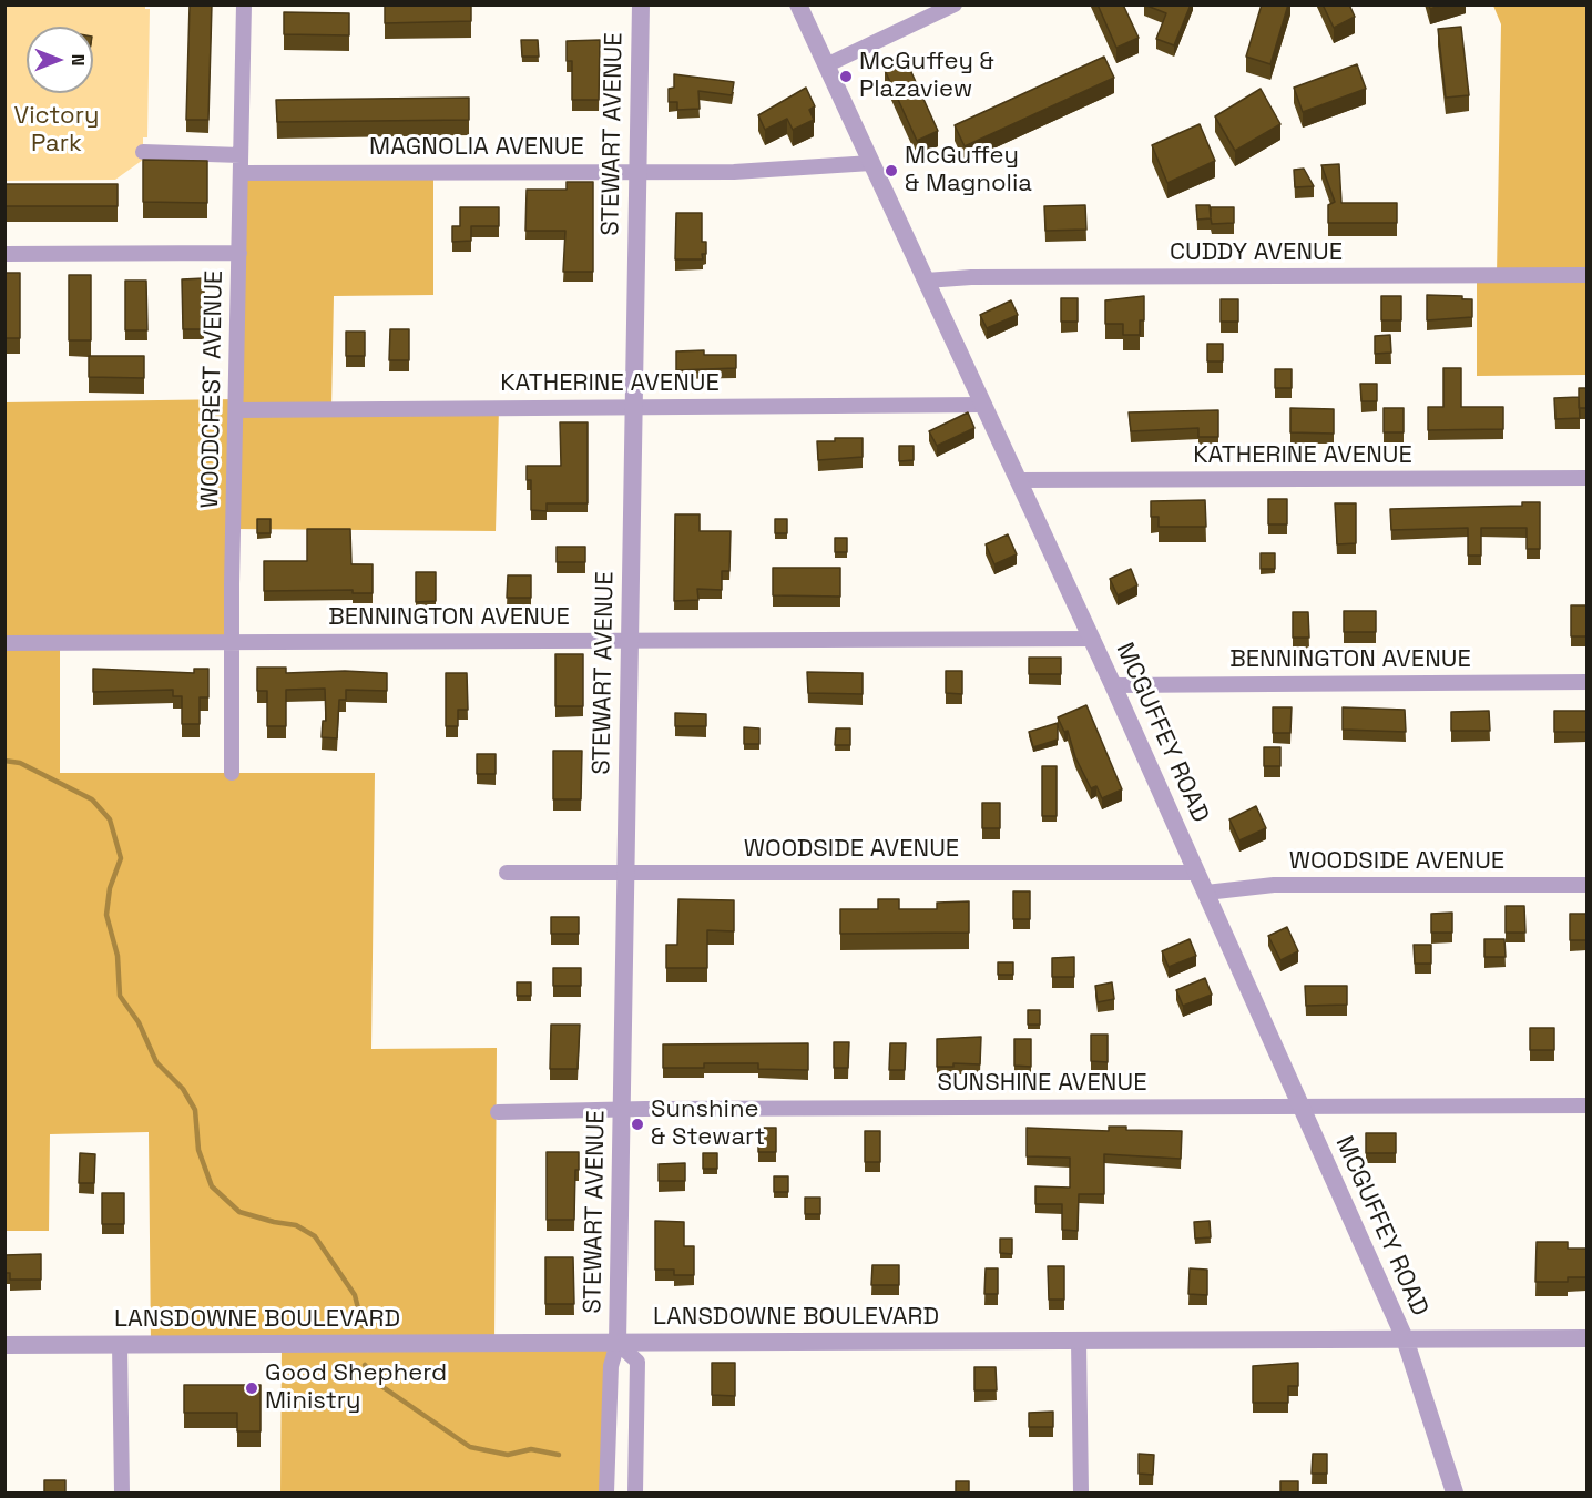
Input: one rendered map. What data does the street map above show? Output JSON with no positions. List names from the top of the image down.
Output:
{
  "streets": {
    "street": [
      "STEWART AVENUE",
      "MAGNOLIA AVENUE",
      "CUDDY AVENUE",
      "KATHERINE AVENUE",
      "WOODCREST AVENUE",
      "BENNINGTON AVENUE",
      "MCGUFFEY ROAD",
      "WOODSIDE AVENUE",
      "SUNSHINE AVENUE",
      "LANSDOWNE BOULEVARD"
    ]
  },
  "crossings": [
    ["STEWART AVENUE", "MAGNOLIA AVENUE"],
    ["STEWART AVENUE", "KATHERINE AVENUE"],
    ["STEWART AVENUE", "BENNINGTON AVENUE"],
    ["STEWART AVENUE", "WOODSIDE AVENUE"],
    ["STEWART AVENUE", "SUNSHINE AVENUE"],
    ["STEWART AVENUE", "LANSDOWNE BOULEVARD"],
    ["MAGNOLIA AVENUE", "WOODCREST AVENUE"],
    ["MAGNOLIA AVENUE", "MCGUFFEY ROAD"],
    ["CUDDY AVENUE", "MCGUFFEY ROAD"],
    ["KATHERINE AVENUE", "WOODCREST AVENUE"],
    ["KATHERINE AVENUE", "MCGUFFEY ROAD"],
    ["WOODCREST AVENUE", "BENNINGTON AVENUE"],
    ["BENNINGTON AVENUE", "MCGUFFEY ROAD"],
    ["MCGUFFEY ROAD", "WOODSIDE AVENUE"],
    ["MCGUFFEY ROAD", "SUNSHINE AVENUE"],
    ["MCGUFFEY ROAD", "LANSDOWNE BOULEVARD"]
  ],
  "parks": ["Victory Park"],
  "places": [
    "McGuffey & Plazaview",
    "McGuffey & Magnolia",
    "Sunshine & Stewart",
    "Good Shepherd Ministry"
  ],
  "north": "right"
}
